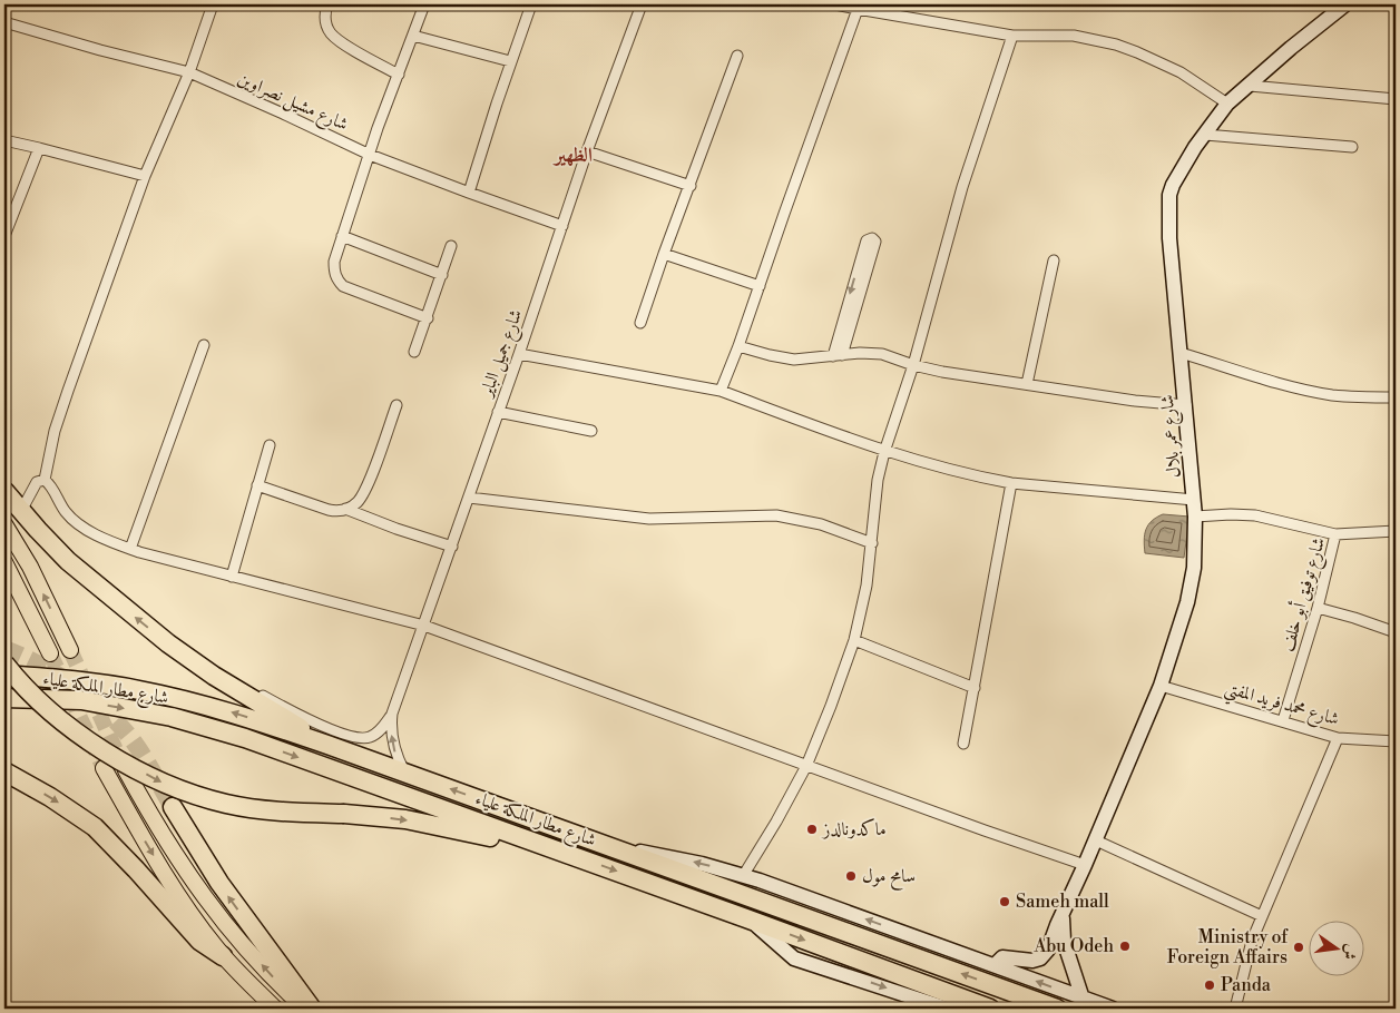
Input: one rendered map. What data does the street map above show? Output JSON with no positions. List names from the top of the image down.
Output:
{
  "streets": {
    "highway": ["شارع مطار الملكة علياء"],
    "street": [
      "شارع مشيل نصراوين",
      "شارع جميل الباير",
      "شارع عمر بلال",
      "شارع توفيق أبو خلف",
      "شارع محمد فريد المفتي"
    ]
  },
  "crossings": [
    ["شارع مشيل نصراوين", "شارع جميل الباير"],
    ["شارع جميل الباير", "شارع مطار الملكة علياء"],
    ["شارع عمر بلال", "شارع محمد فريد المفتي"],
    ["شارع توفيق أبو خلف", "شارع محمد فريد المفتي"]
  ],
  "districts": ["الظهير"],
  "places": [
    "ماكدونالدز",
    "سامح مول",
    "Sameh mall",
    "Abu Odeh",
    "Ministry of Foreign Affairs",
    "Panda"
  ],
  "north": "right"
}
